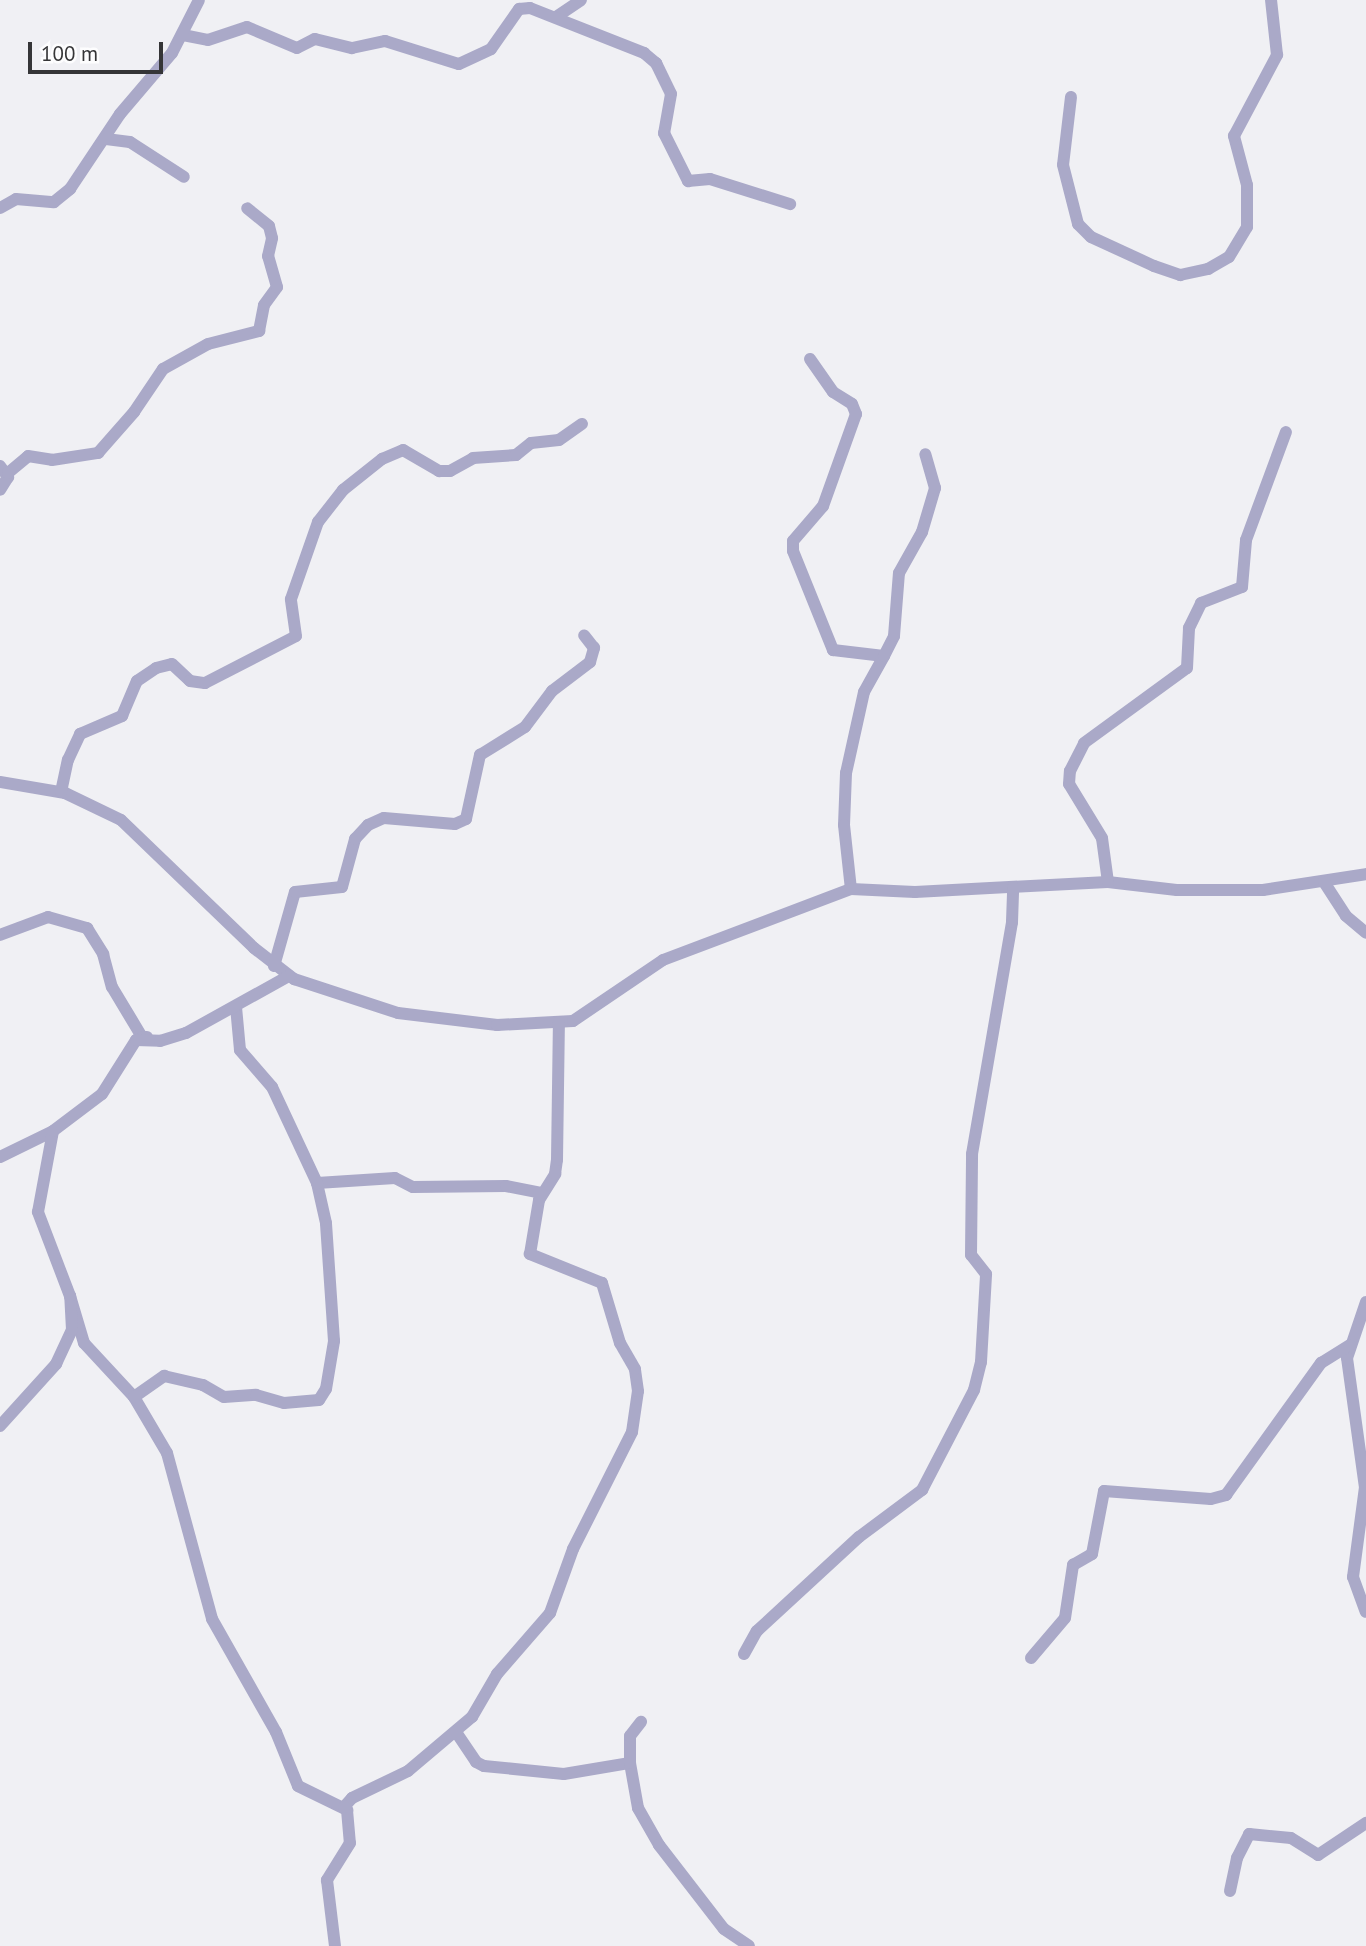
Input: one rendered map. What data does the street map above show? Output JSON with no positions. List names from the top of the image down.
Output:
{
  "scale_bar": "100 m"
}
